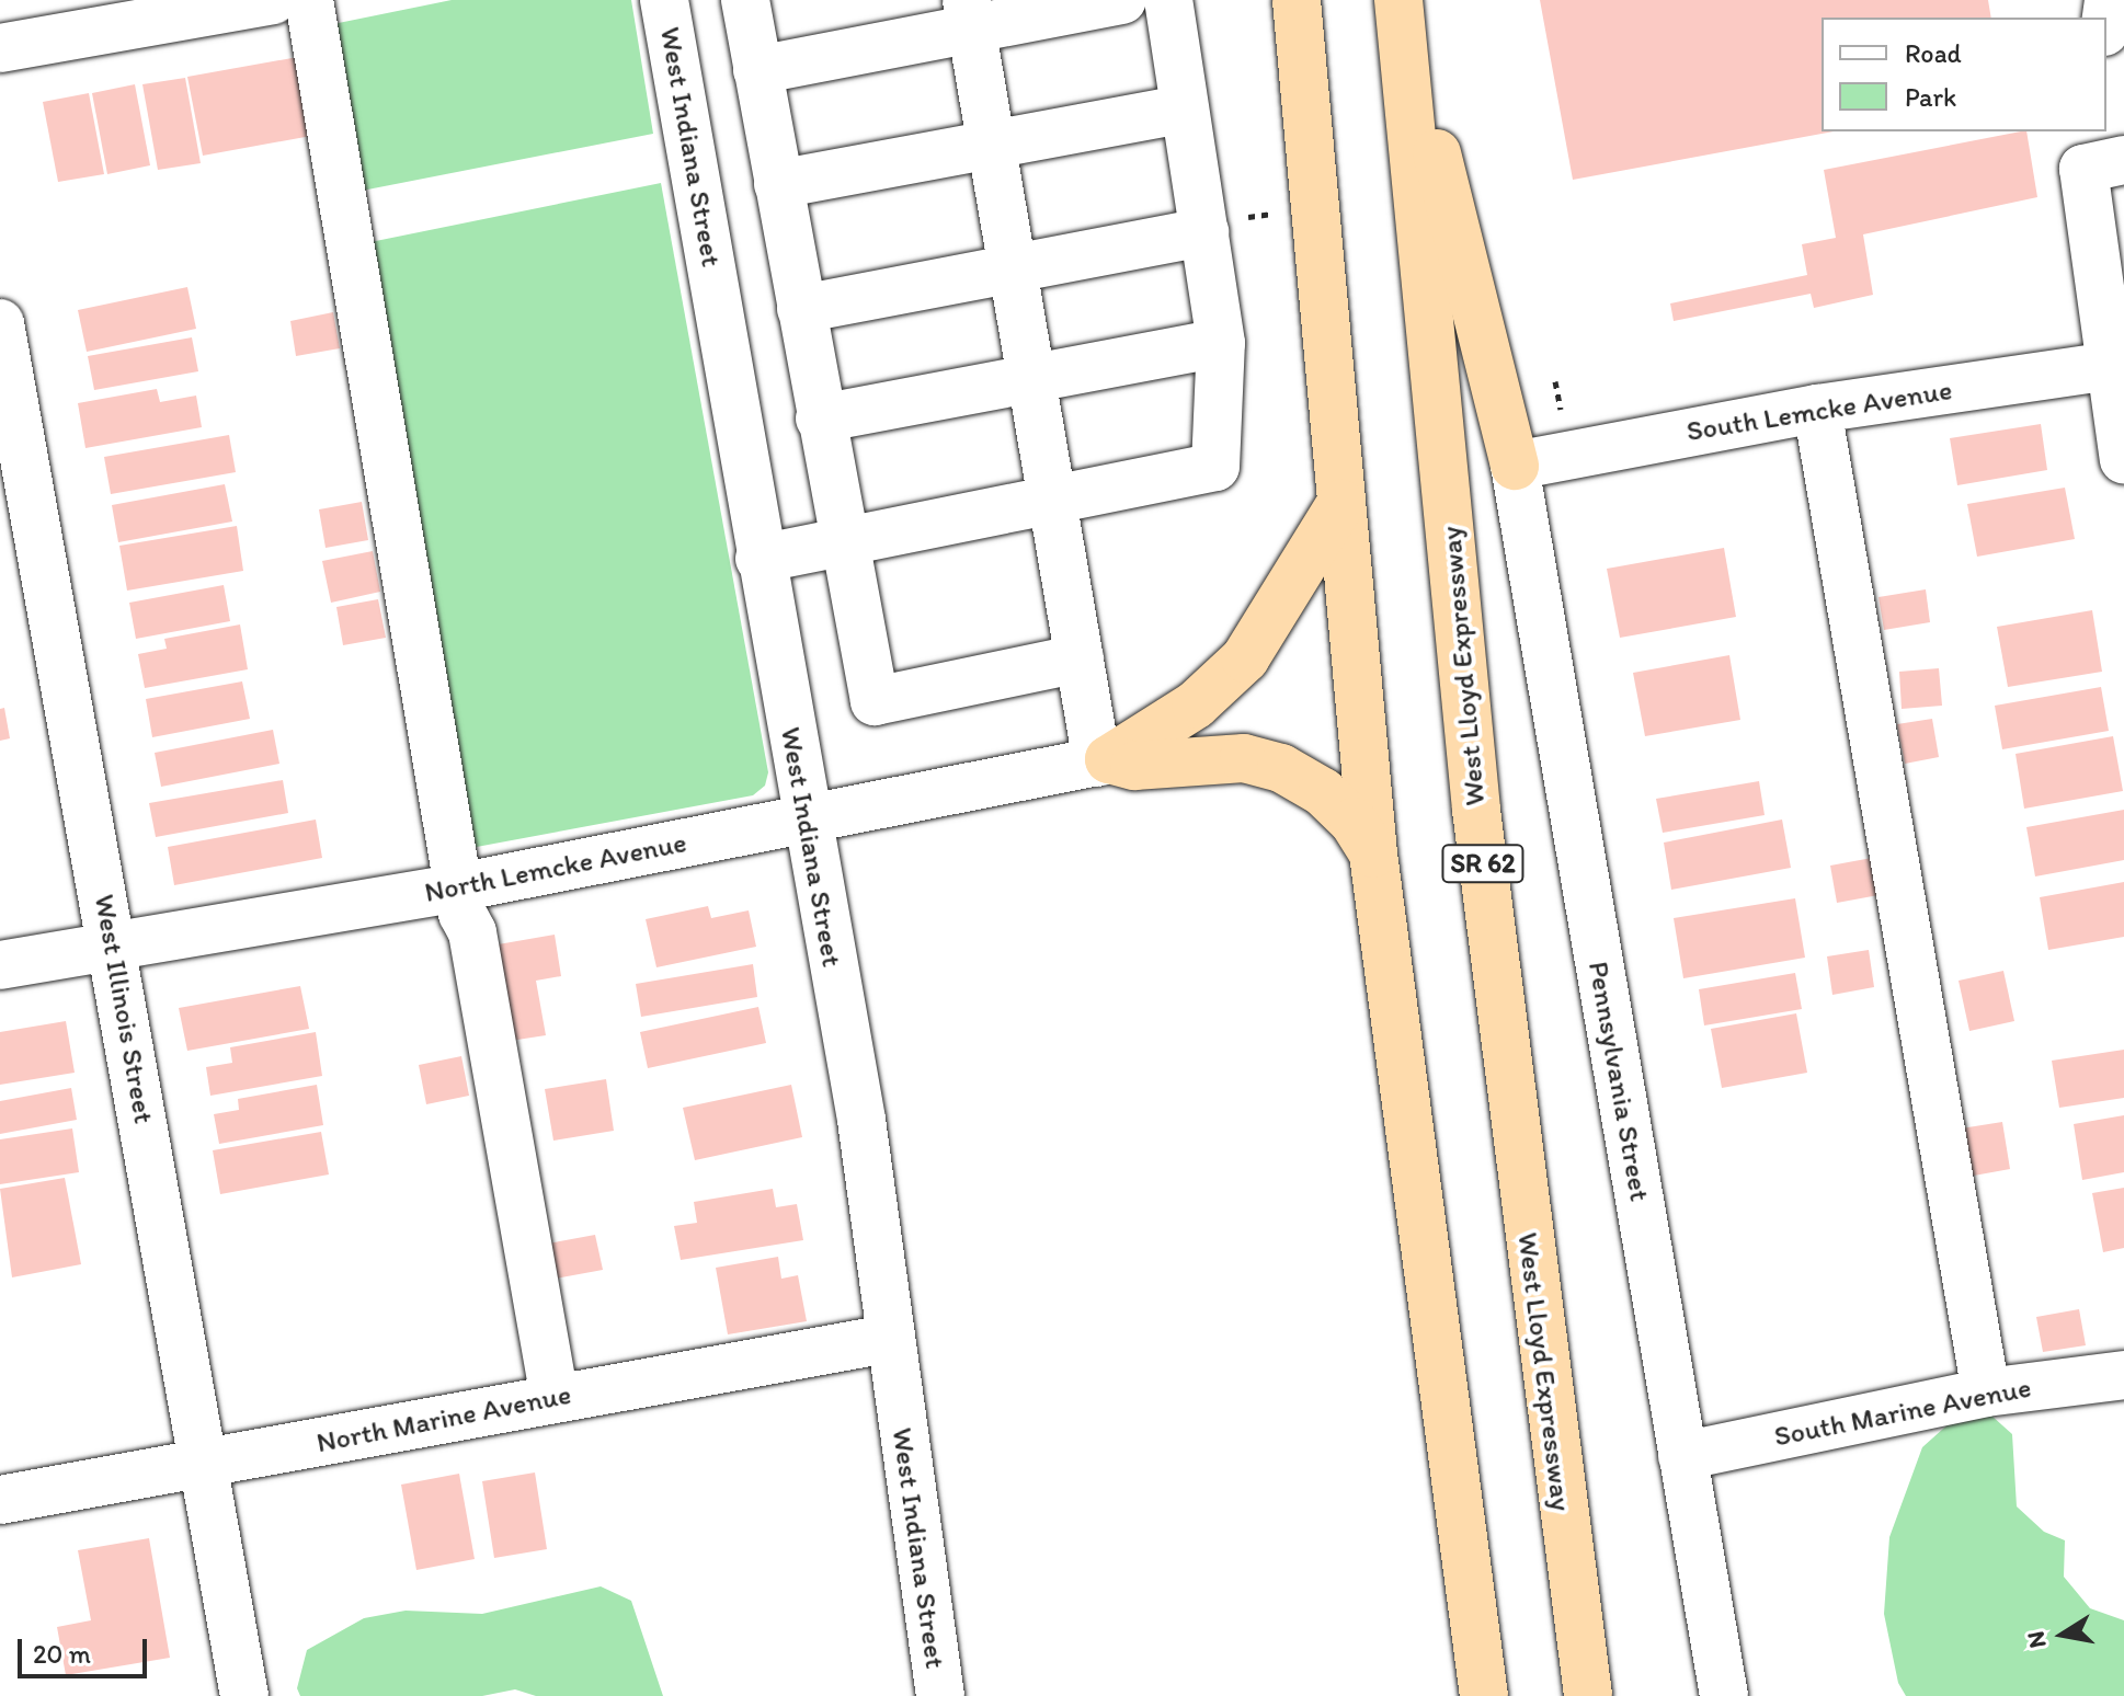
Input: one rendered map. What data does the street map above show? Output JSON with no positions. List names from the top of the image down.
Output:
{
  "streets": {
    "highway": ["West Lloyd Expressway", "SR 62"],
    "street": [
      "West Indiana Street",
      "South Lemcke Avenue",
      "North Lemcke Avenue",
      "West Illinois Street",
      "Pennsylvania Street",
      "South Marine Avenue",
      "North Marine Avenue"
    ]
  },
  "crossings": [
    ["West Indiana Street", "North Lemcke Avenue"],
    ["West Indiana Street", "North Marine Avenue"],
    ["South Lemcke Avenue", "Pennsylvania Street"],
    ["North Lemcke Avenue", "West Illinois Street"],
    ["West Illinois Street", "North Marine Avenue"],
    ["Pennsylvania Street", "South Marine Avenue"]
  ],
  "legend": ["Road", "Park"],
  "scale_bar": "20 m",
  "north": "left"
}
